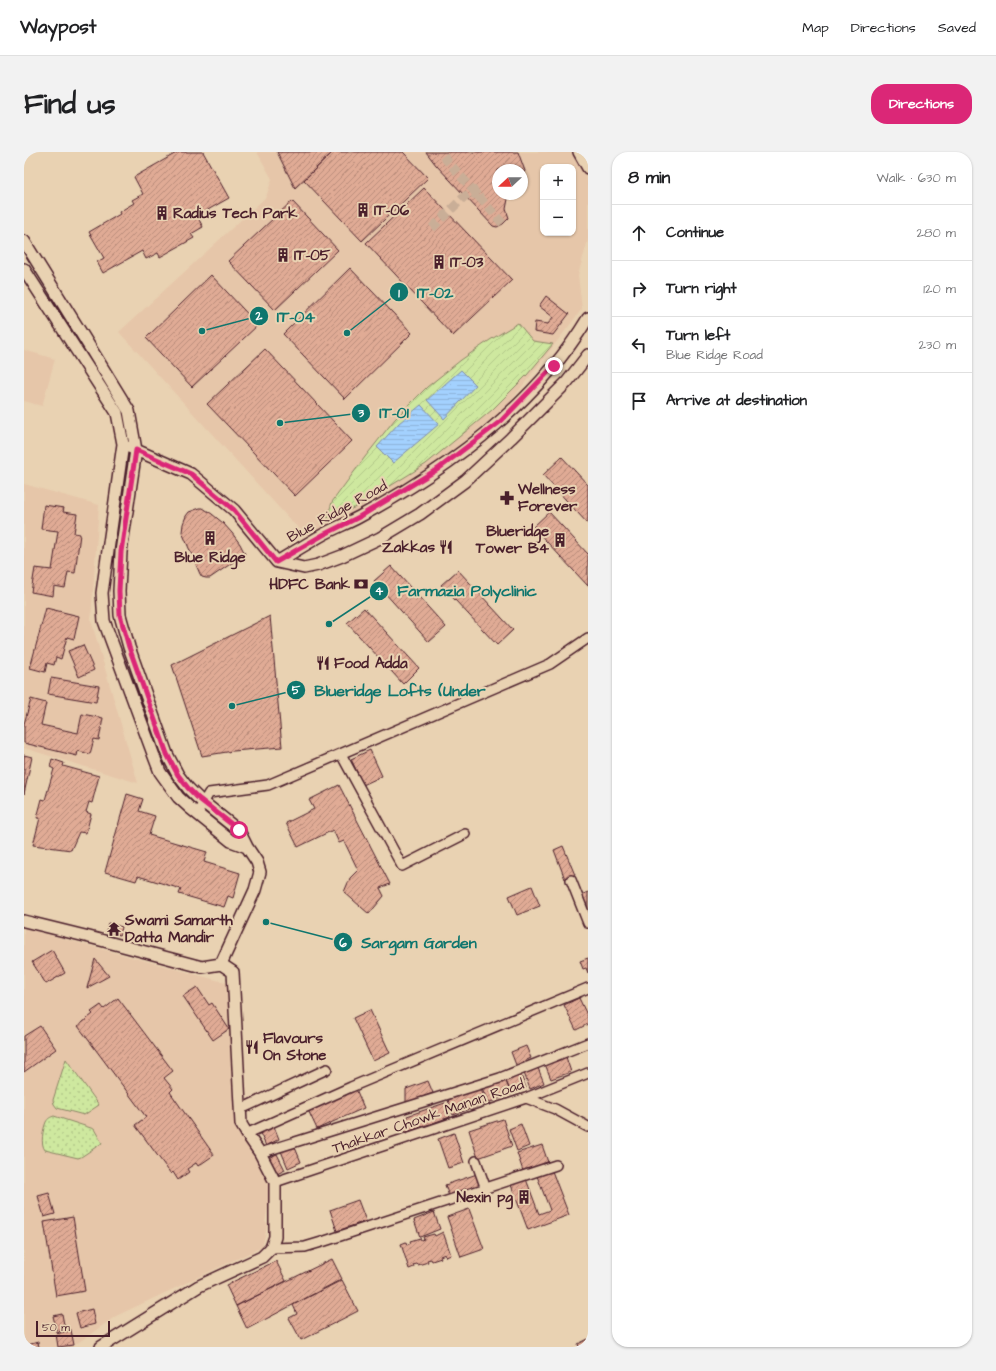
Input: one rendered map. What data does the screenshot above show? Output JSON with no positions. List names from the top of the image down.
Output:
{
  "streets": {
    "street": ["Blue Ridge Road", "Thakkar Chowk Manan Road"]
  },
  "places": {
    "building": [
      "IT-06",
      "Radius Tech Park",
      "IT-05",
      "IT-03",
      "Blue Ridge",
      "Blueridge Tower B4",
      "Nexin pg"
    ],
    "other": [
      "IT-04",
      "IT-02",
      "IT-01",
      "Farmazia Polyclinic",
      "Blueridge Lofts (Under",
      "Sargam Garden"
    ],
    "pharmacy": ["Wellness Forever"],
    "restaurant": ["Zakkas", "Food Adda", "Flavours On Stone"],
    "bank": ["HDFC Bank"],
    "temple": ["Swami Samarth Datta Mandir"]
  },
  "scale_bar": "50 m",
  "north": "left",
  "page": {
    "header": "Waypost",
    "nav": ["Map", "Directions", "Saved"],
    "buttons": "Directions",
    "title": "Find us",
    "heading": ["8 min", "Walk · 630 m"],
    "map_buttons": ["+", "−"],
    "list": [
      ["Continue", "280 m"],
      ["Turn right", "120 m"],
      ["Turn left", "Blue Ridge Road", "230 m"],
      "Arrive at destination"
    ],
    "scale": "50 m"
  }
}
